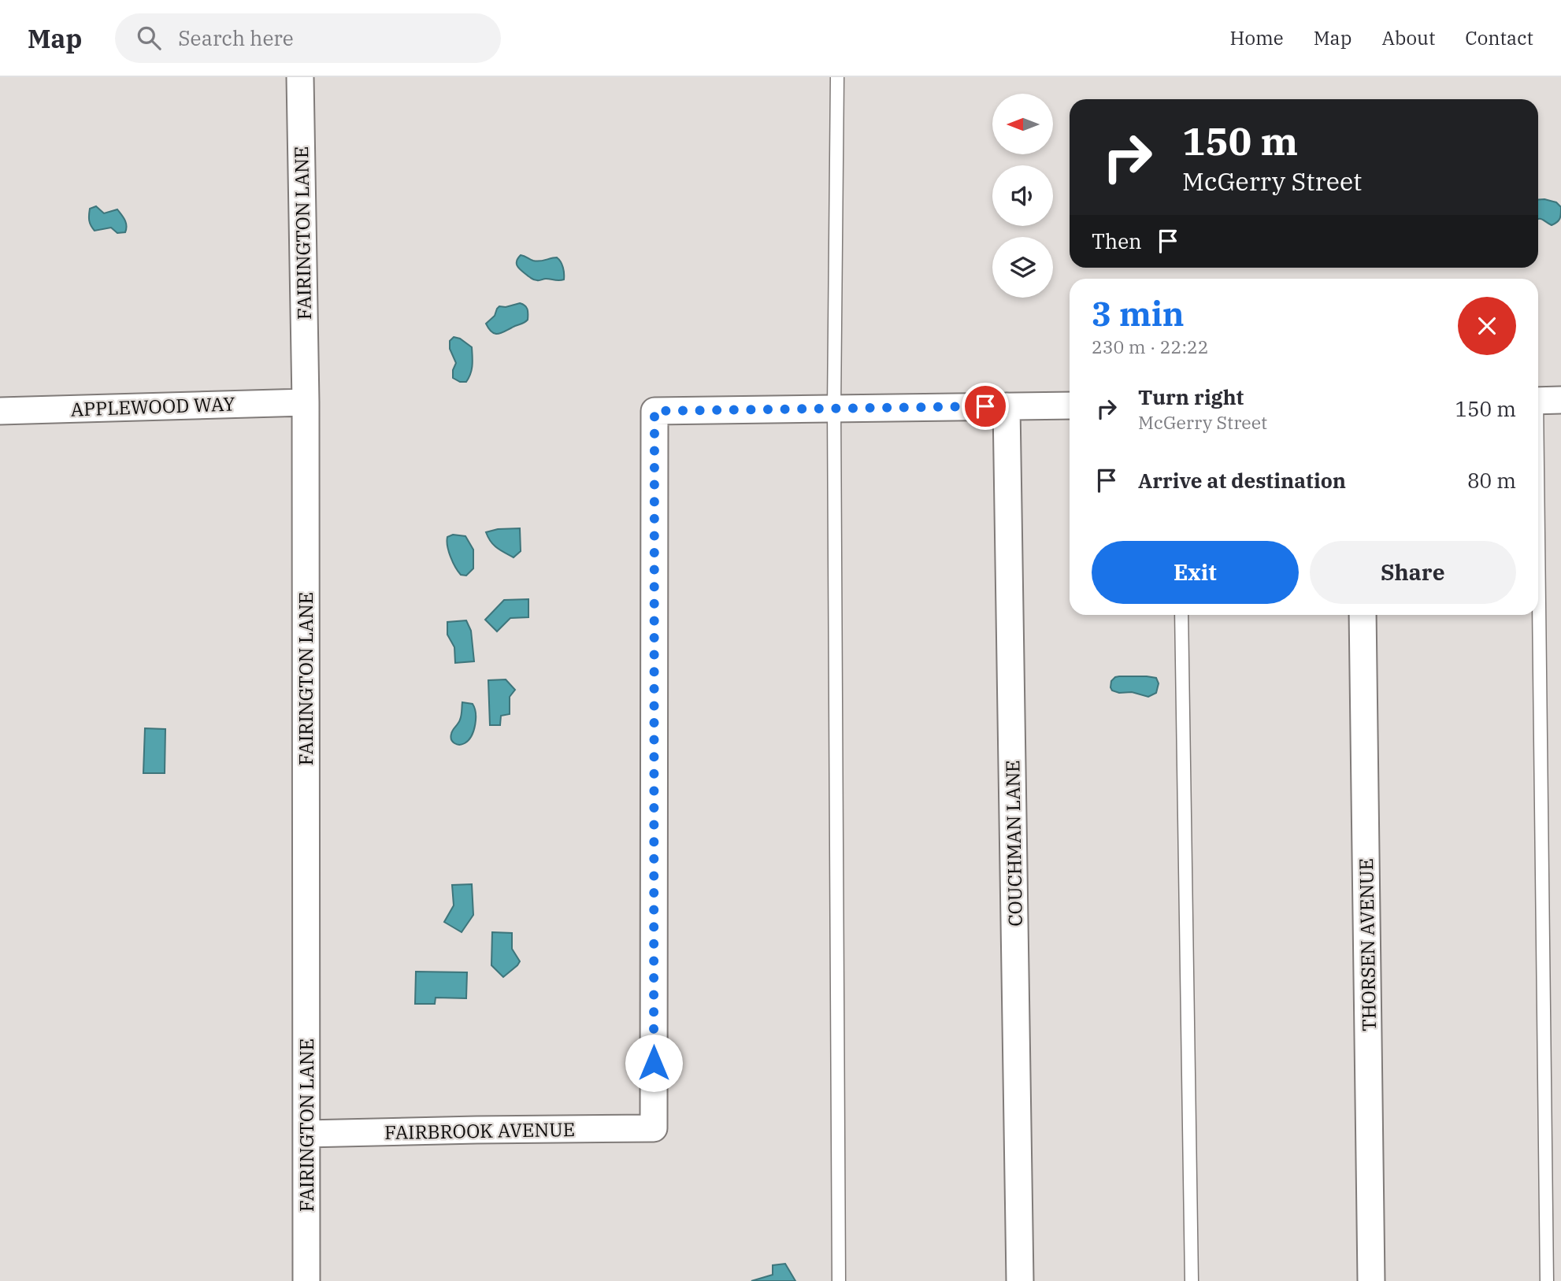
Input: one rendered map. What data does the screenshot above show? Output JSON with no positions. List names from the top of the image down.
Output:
{
  "streets": {
    "street": [
      "FAIRINGTON LANE",
      "APPLEWOOD WAY",
      "COUCHMAN LANE",
      "THORSEN AVENUE",
      "FAIRBROOK AVENUE"
    ]
  },
  "crossings": [
    ["FAIRINGTON LANE", "APPLEWOOD WAY"],
    ["FAIRINGTON LANE", "FAIRBROOK AVENUE"]
  ],
  "north": "left",
  "page": {
    "header": "Map",
    "search": "Search here",
    "nav": [
      "Home",
      "Map",
      "About",
      "Contact"
    ],
    "turn": ["150 m", "McGerry Street"],
    "then": "Then",
    "heading": ["3 min", "230 m · 22:22"],
    "list": [
      {
        "name": "Turn right",
        "note": "McGerry Street",
        "value": "150 m"
      },
      {
        "name": "Arrive at destination",
        "value": "80 m"
      }
    ],
    "buttons": ["Exit", "Share"]
  }
}
